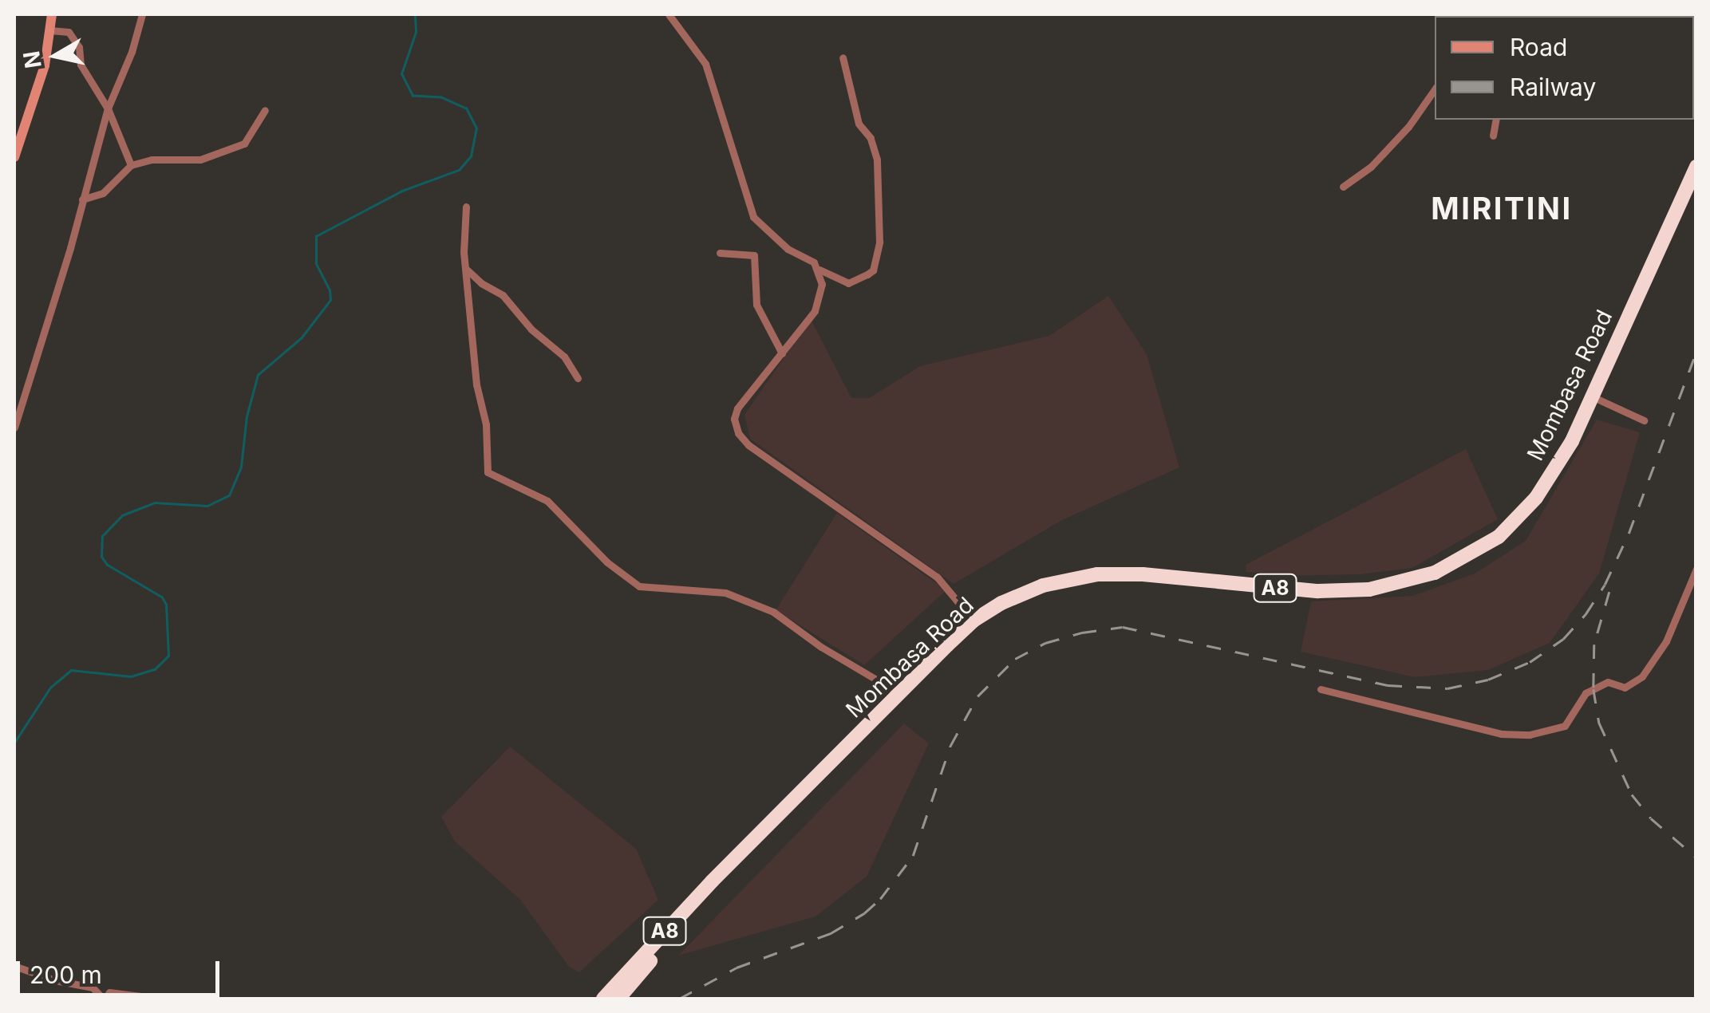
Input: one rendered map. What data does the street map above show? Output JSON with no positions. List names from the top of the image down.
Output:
{
  "streets": {
    "highway": ["Mombasa Road", "A8"]
  },
  "districts": ["MIRITINI"],
  "legend": ["Road", "Railway"],
  "scale_bar": "200 m",
  "north": "left"
}
